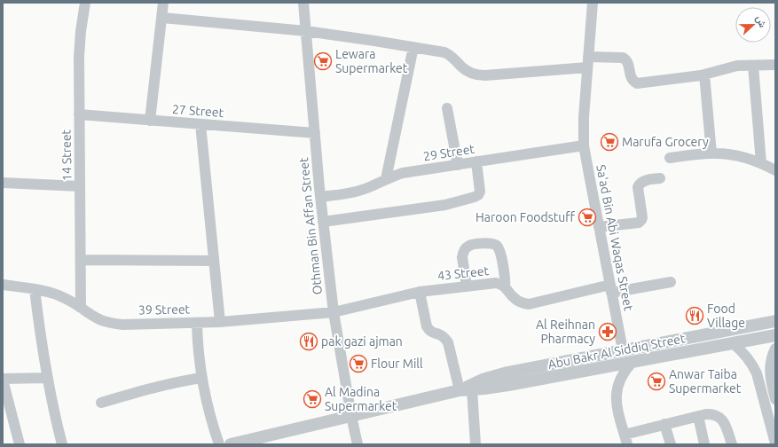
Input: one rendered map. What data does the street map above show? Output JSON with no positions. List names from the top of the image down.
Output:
{
  "streets": {
    "street": [
      "27 Street",
      "29 Street",
      "14 Street",
      "Othman Bin Affan Street",
      "Sa'ad Bin Abi Waqas Street",
      "43 Street",
      "39 Street",
      "Abu Bakr Al Siddiq Street"
    ]
  },
  "crossings": [
    ["27 Street", "14 Street"],
    ["27 Street", "Othman Bin Affan Street"],
    ["29 Street", "Othman Bin Affan Street"],
    ["29 Street", "Sa'ad Bin Abi Waqas Street"],
    ["14 Street", "39 Street"],
    ["Othman Bin Affan Street", "43 Street"],
    ["Othman Bin Affan Street", "39 Street"],
    ["Othman Bin Affan Street", "Abu Bakr Al Siddiq Street"],
    ["Sa'ad Bin Abi Waqas Street", "43 Street"],
    ["Sa'ad Bin Abi Waqas Street", "Abu Bakr Al Siddiq Street"],
    ["43 Street", "39 Street"]
  ],
  "places": {
    "supermarket": [
      "Lewara Supermarket",
      "Marufa Grocery",
      "Haroon Foodstuff",
      "Flour Mill",
      "Anwar Taiba Supermarket",
      "Al Madina Supermarket"
    ],
    "restaurant": ["Food Village", "pak gazi ajman"],
    "pharmacy": ["Al Reihnan Pharmacy"]
  },
  "north": "right"
}
